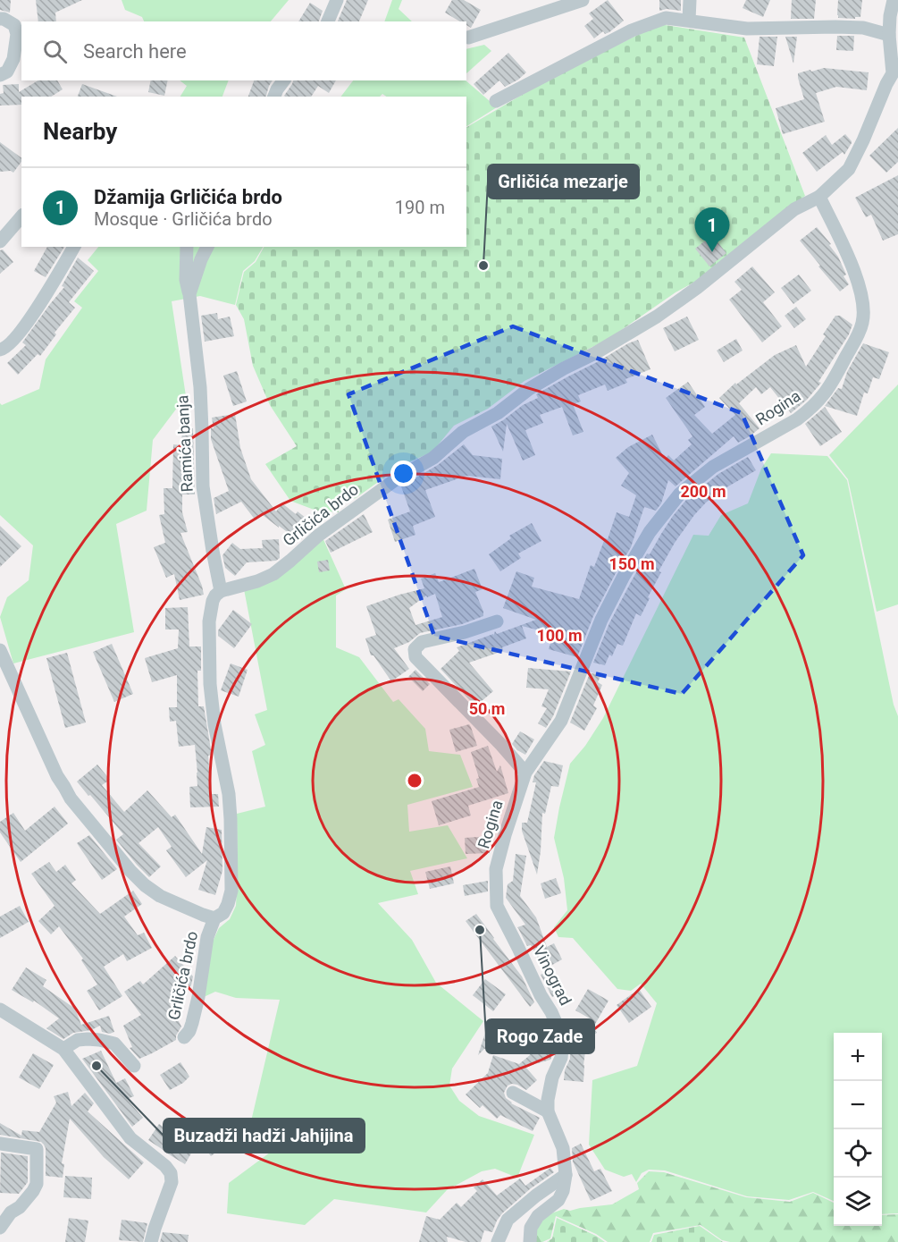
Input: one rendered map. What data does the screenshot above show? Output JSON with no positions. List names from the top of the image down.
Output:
{
  "streets": {
    "street": [
      "Rogina",
      "Ramića banja",
      "Grličića brdo",
      "Vinograd"
    ]
  },
  "crossings": [
    ["Rogina", "Grličića brdo"],
    ["Rogina", "Vinograd"],
    ["Ramića banja", "Grličića brdo"]
  ],
  "places": ["Grličića mezarje", "Rogo Zade", "Buzadži hadži Jahijina"],
  "page": {
    "search": "Search here",
    "heading": "Nearby",
    "list": [
      {
        "mark": "1",
        "name": "Džamija Grličića brdo",
        "note": "Mosque · Grličića brdo",
        "value": "190 m"
      }
    ],
    "pins": "1",
    "map_buttons": ["+", "−"]
  },
  "rings": [
    "200 m",
    "150 m",
    "100 m",
    "50 m"
  ]
}
